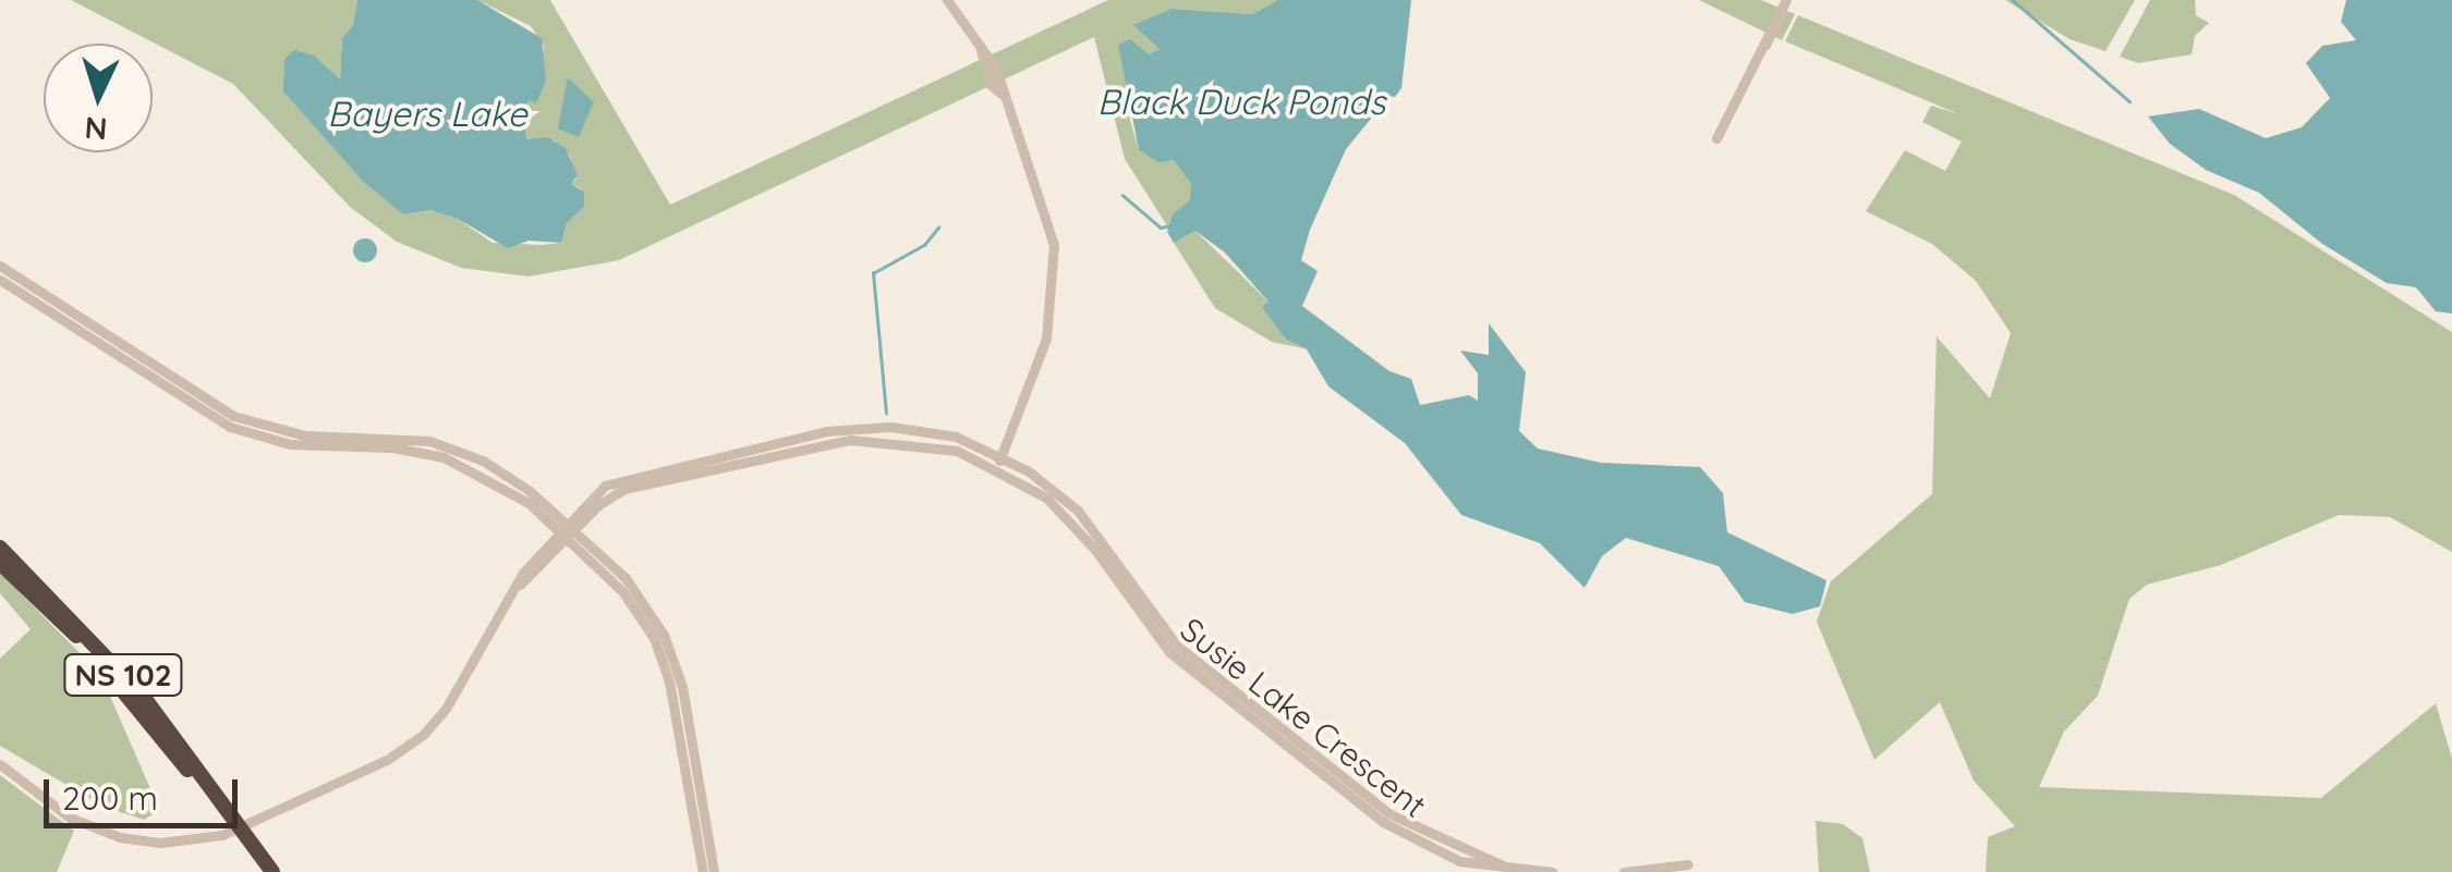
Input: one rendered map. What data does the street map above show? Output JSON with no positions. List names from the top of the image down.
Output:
{
  "streets": {
    "highway": ["NS 102"],
    "street": ["Susie Lake Crescent"]
  },
  "water": ["Black Duck Ponds", "Bayers Lake"],
  "scale_bar": "200 m",
  "north": "bottom"
}
